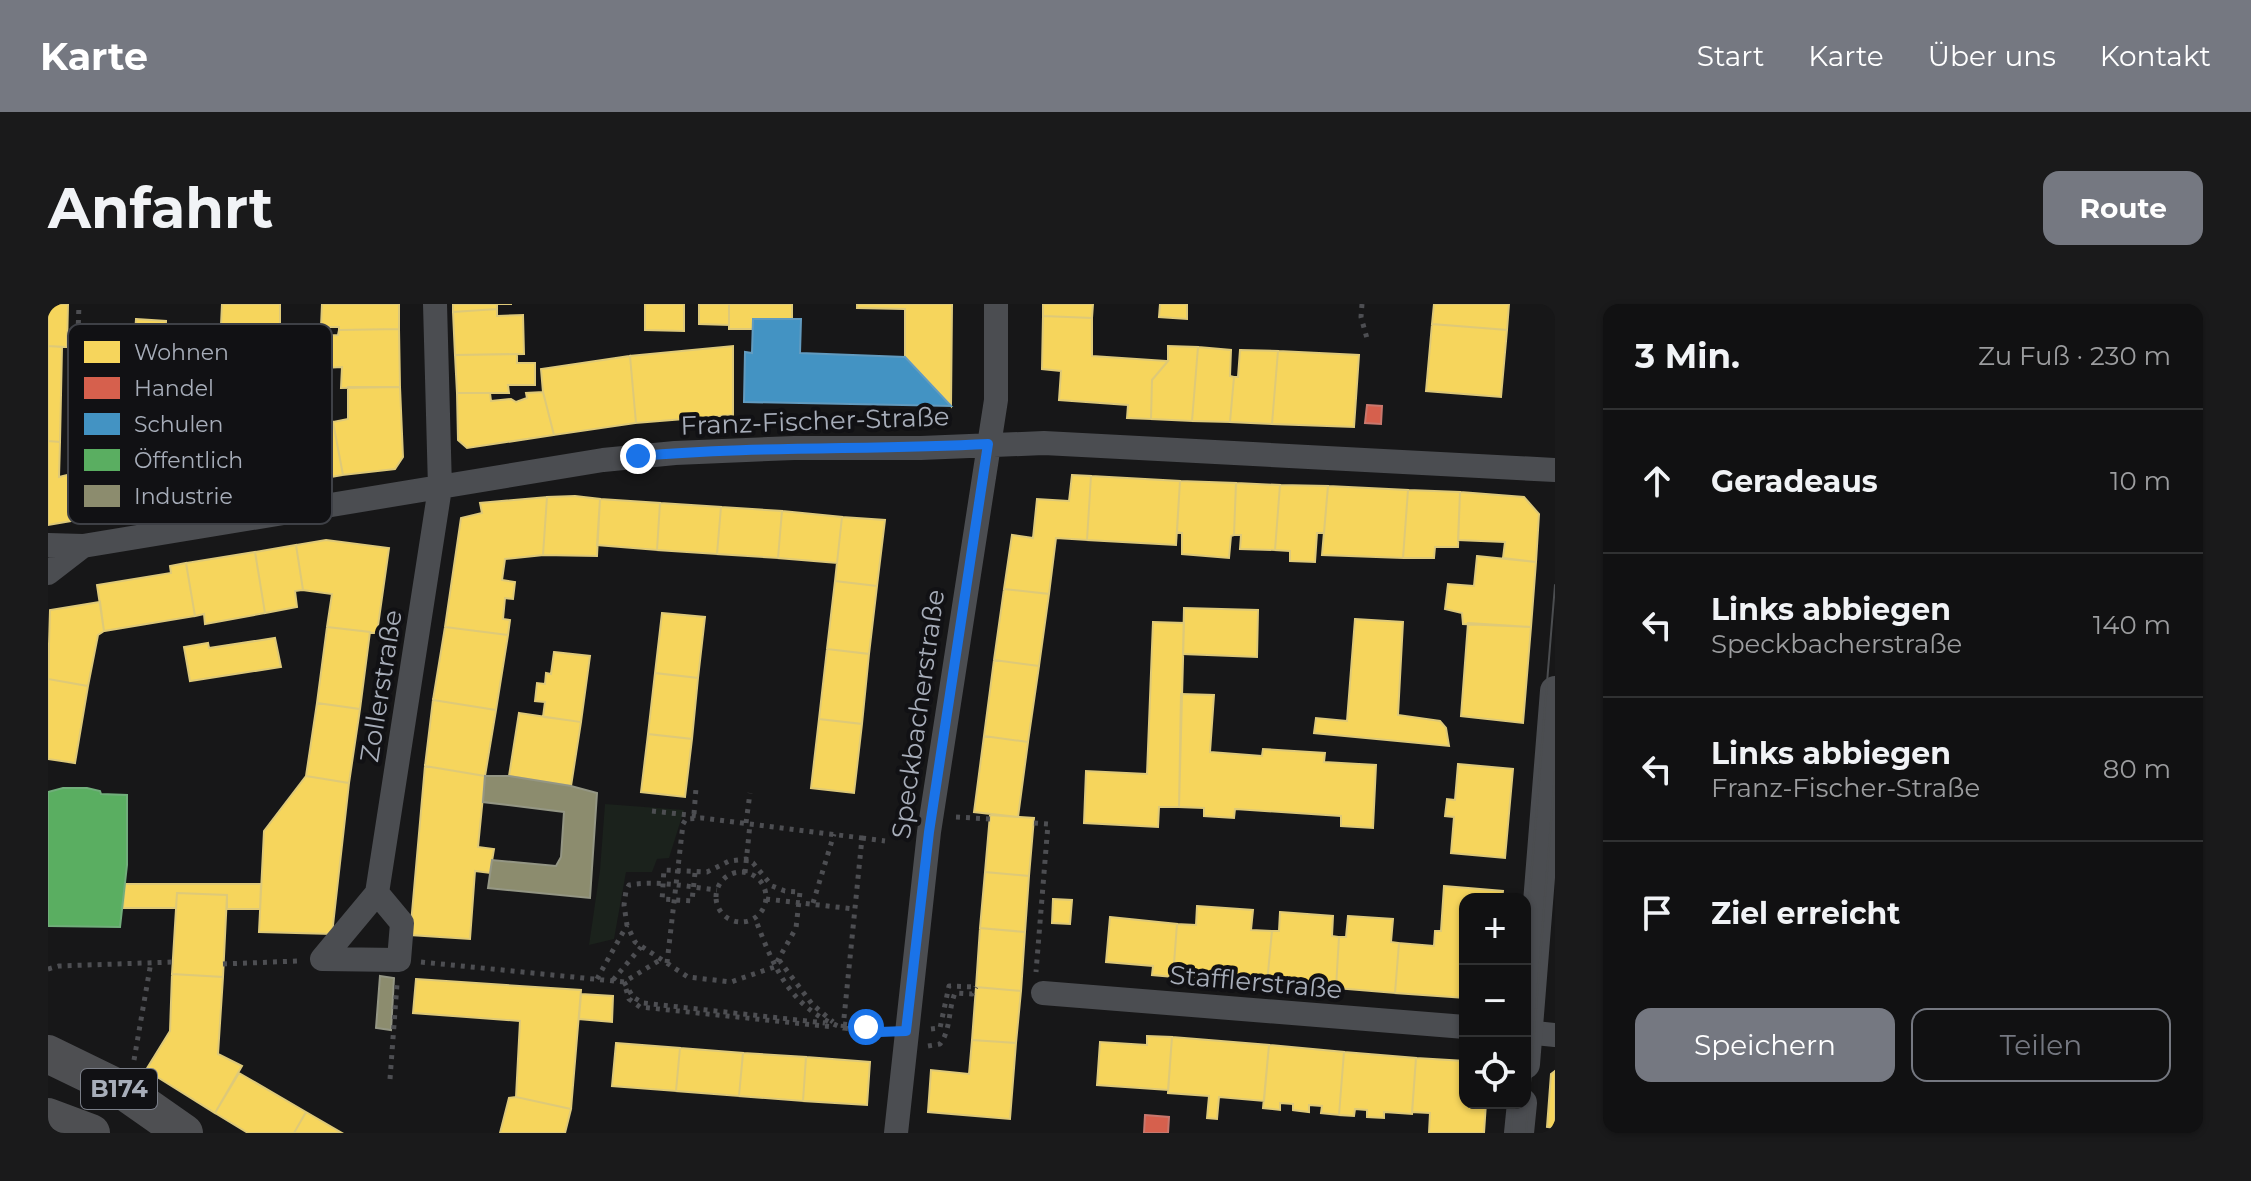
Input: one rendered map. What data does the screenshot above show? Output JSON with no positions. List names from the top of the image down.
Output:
{
  "streets": {
    "main road": ["B174"],
    "street": [
      "Franz-Fischer-Straße",
      "Zollerstraße",
      "Speckbacherstraße",
      "Stafflerstraße"
    ]
  },
  "crossings": [
    ["Franz-Fischer-Straße", "Zollerstraße"],
    ["Franz-Fischer-Straße", "Speckbacherstraße"]
  ],
  "legend": [
    "Wohnen",
    "Handel",
    "Schulen",
    "Öffentlich",
    "Industrie"
  ],
  "page": {
    "header": "Karte",
    "nav": [
      "Start",
      "Karte",
      "Über uns",
      "Kontakt"
    ],
    "buttons": [
      "Route",
      ["Speichern", "Teilen"]
    ],
    "title": "Anfahrt",
    "heading": ["3 Min.", "Zu Fuß · 230 m"],
    "list": [
      ["Geradeaus", "10 m"],
      ["Links abbiegen", "Speckbacherstraße", "140 m"],
      ["Links abbiegen", "Franz-Fischer-Straße", "80 m"],
      "Ziel erreicht"
    ],
    "map_buttons": ["+", "−"]
  }
}
